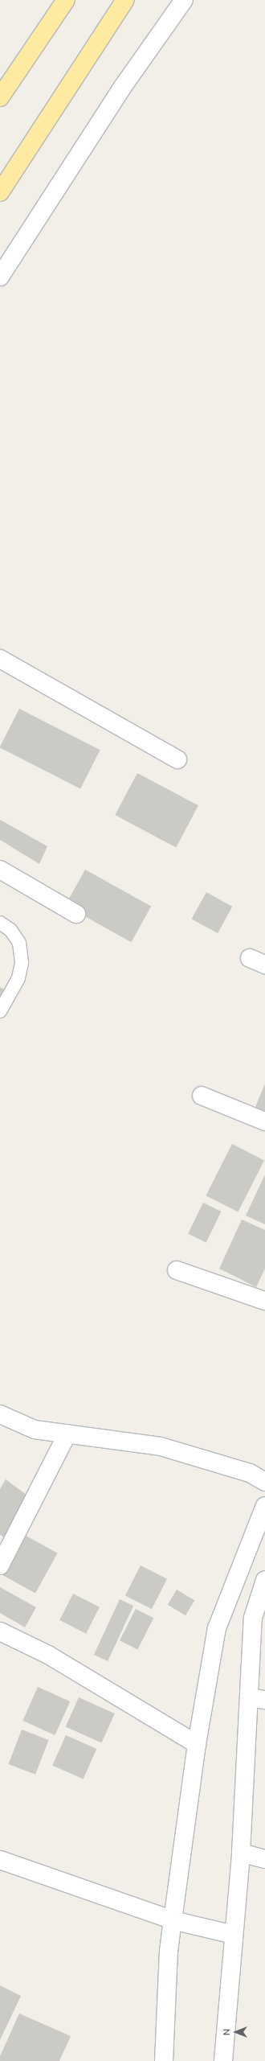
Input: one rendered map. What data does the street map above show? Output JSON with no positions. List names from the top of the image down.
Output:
{
  "north": "left"
}
